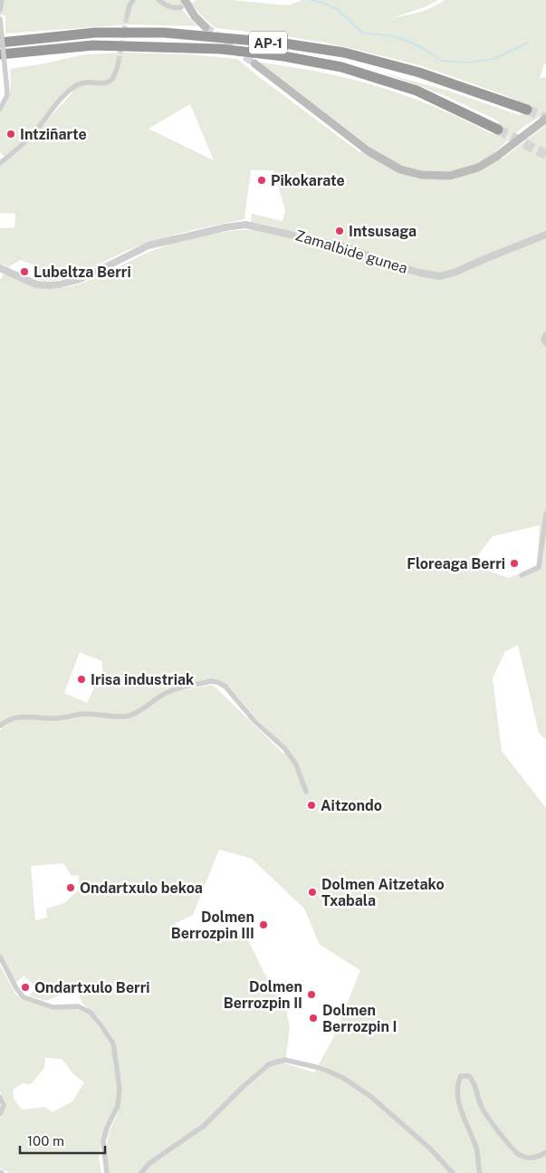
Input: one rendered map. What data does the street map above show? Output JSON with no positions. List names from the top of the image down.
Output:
{
  "streets": {
    "highway": ["AP-1"],
    "street": ["Zamalbide gunea"]
  },
  "places": [
    "Intziñarte",
    "Pikokarate",
    "Intsusaga",
    "Lubeltza Berri",
    "Floreaga Berri",
    "Irisa industriak",
    "Aitzondo",
    "Ondartxulo bekoa",
    "Dolmen Aitzetako Txabala",
    "Dolmen Berrozpin III",
    "Ondartxulo Berri",
    "Dolmen Berrozpin II",
    "Dolmen Berrozpin I"
  ],
  "scale_bar": "100 m"
}
